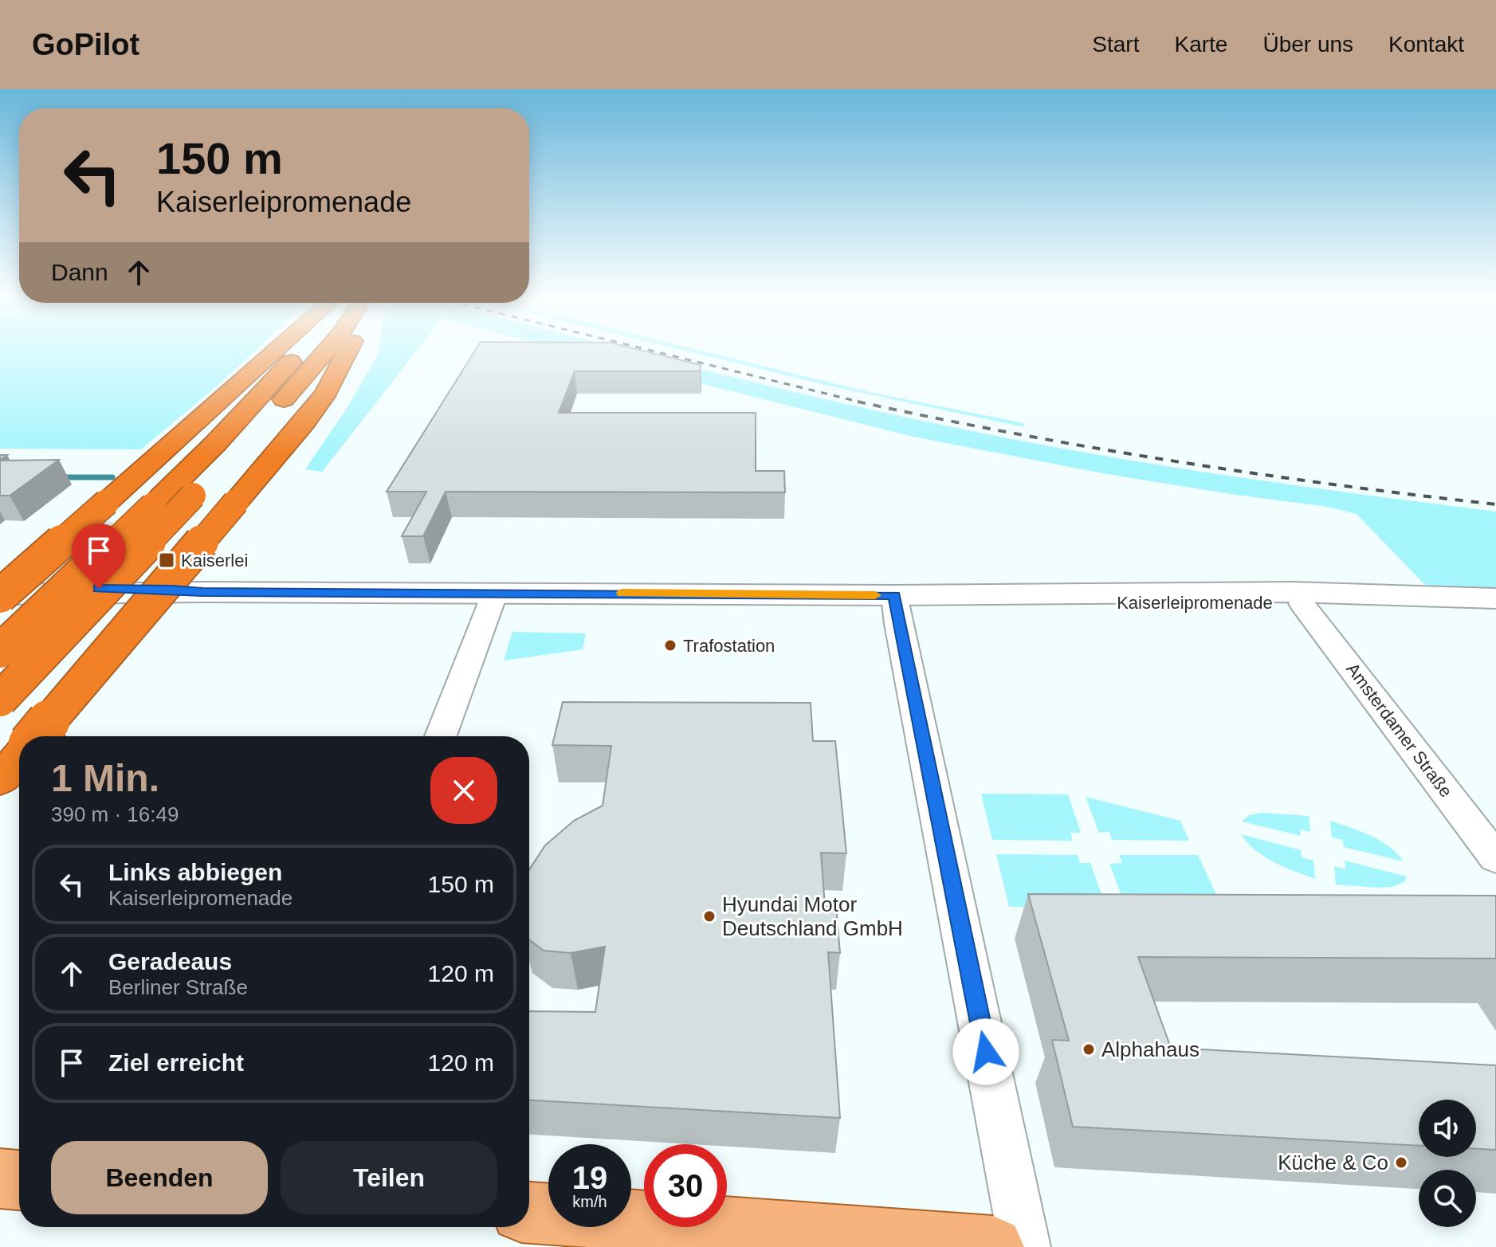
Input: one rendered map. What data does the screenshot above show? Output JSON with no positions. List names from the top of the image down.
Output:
{
  "streets": {
    "main road": ["Kaiserleipromenade"],
    "street": ["Amsterdamer Straße"]
  },
  "crossings": [
    ["Kaiserleipromenade", "Amsterdamer Straße"]
  ],
  "places": {
    "transit": ["Kaiserlei"],
    "other": [
      "Trafostation",
      "Hyundai Motor Deutschland GmbH",
      "Alphahaus",
      "Küche & Co"
    ]
  },
  "page": {
    "header": "GoPilot",
    "nav": [
      "Start",
      "Karte",
      "Über uns",
      "Kontakt"
    ],
    "turn": ["150 m", "Kaiserleipromenade"],
    "then": "Dann",
    "heading": ["1 Min.", "390 m · 16:49"],
    "list": [
      {
        "name": "Links abbiegen",
        "note": "Kaiserleipromenade",
        "value": "150 m"
      },
      {
        "name": "Geradeaus",
        "note": "Berliner Straße",
        "value": "120 m"
      },
      {
        "name": "Ziel erreicht",
        "value": "120 m"
      }
    ],
    "buttons": ["Beenden", "Teilen"],
    "speed": "19 km/h",
    "limit": "30"
  }
}
